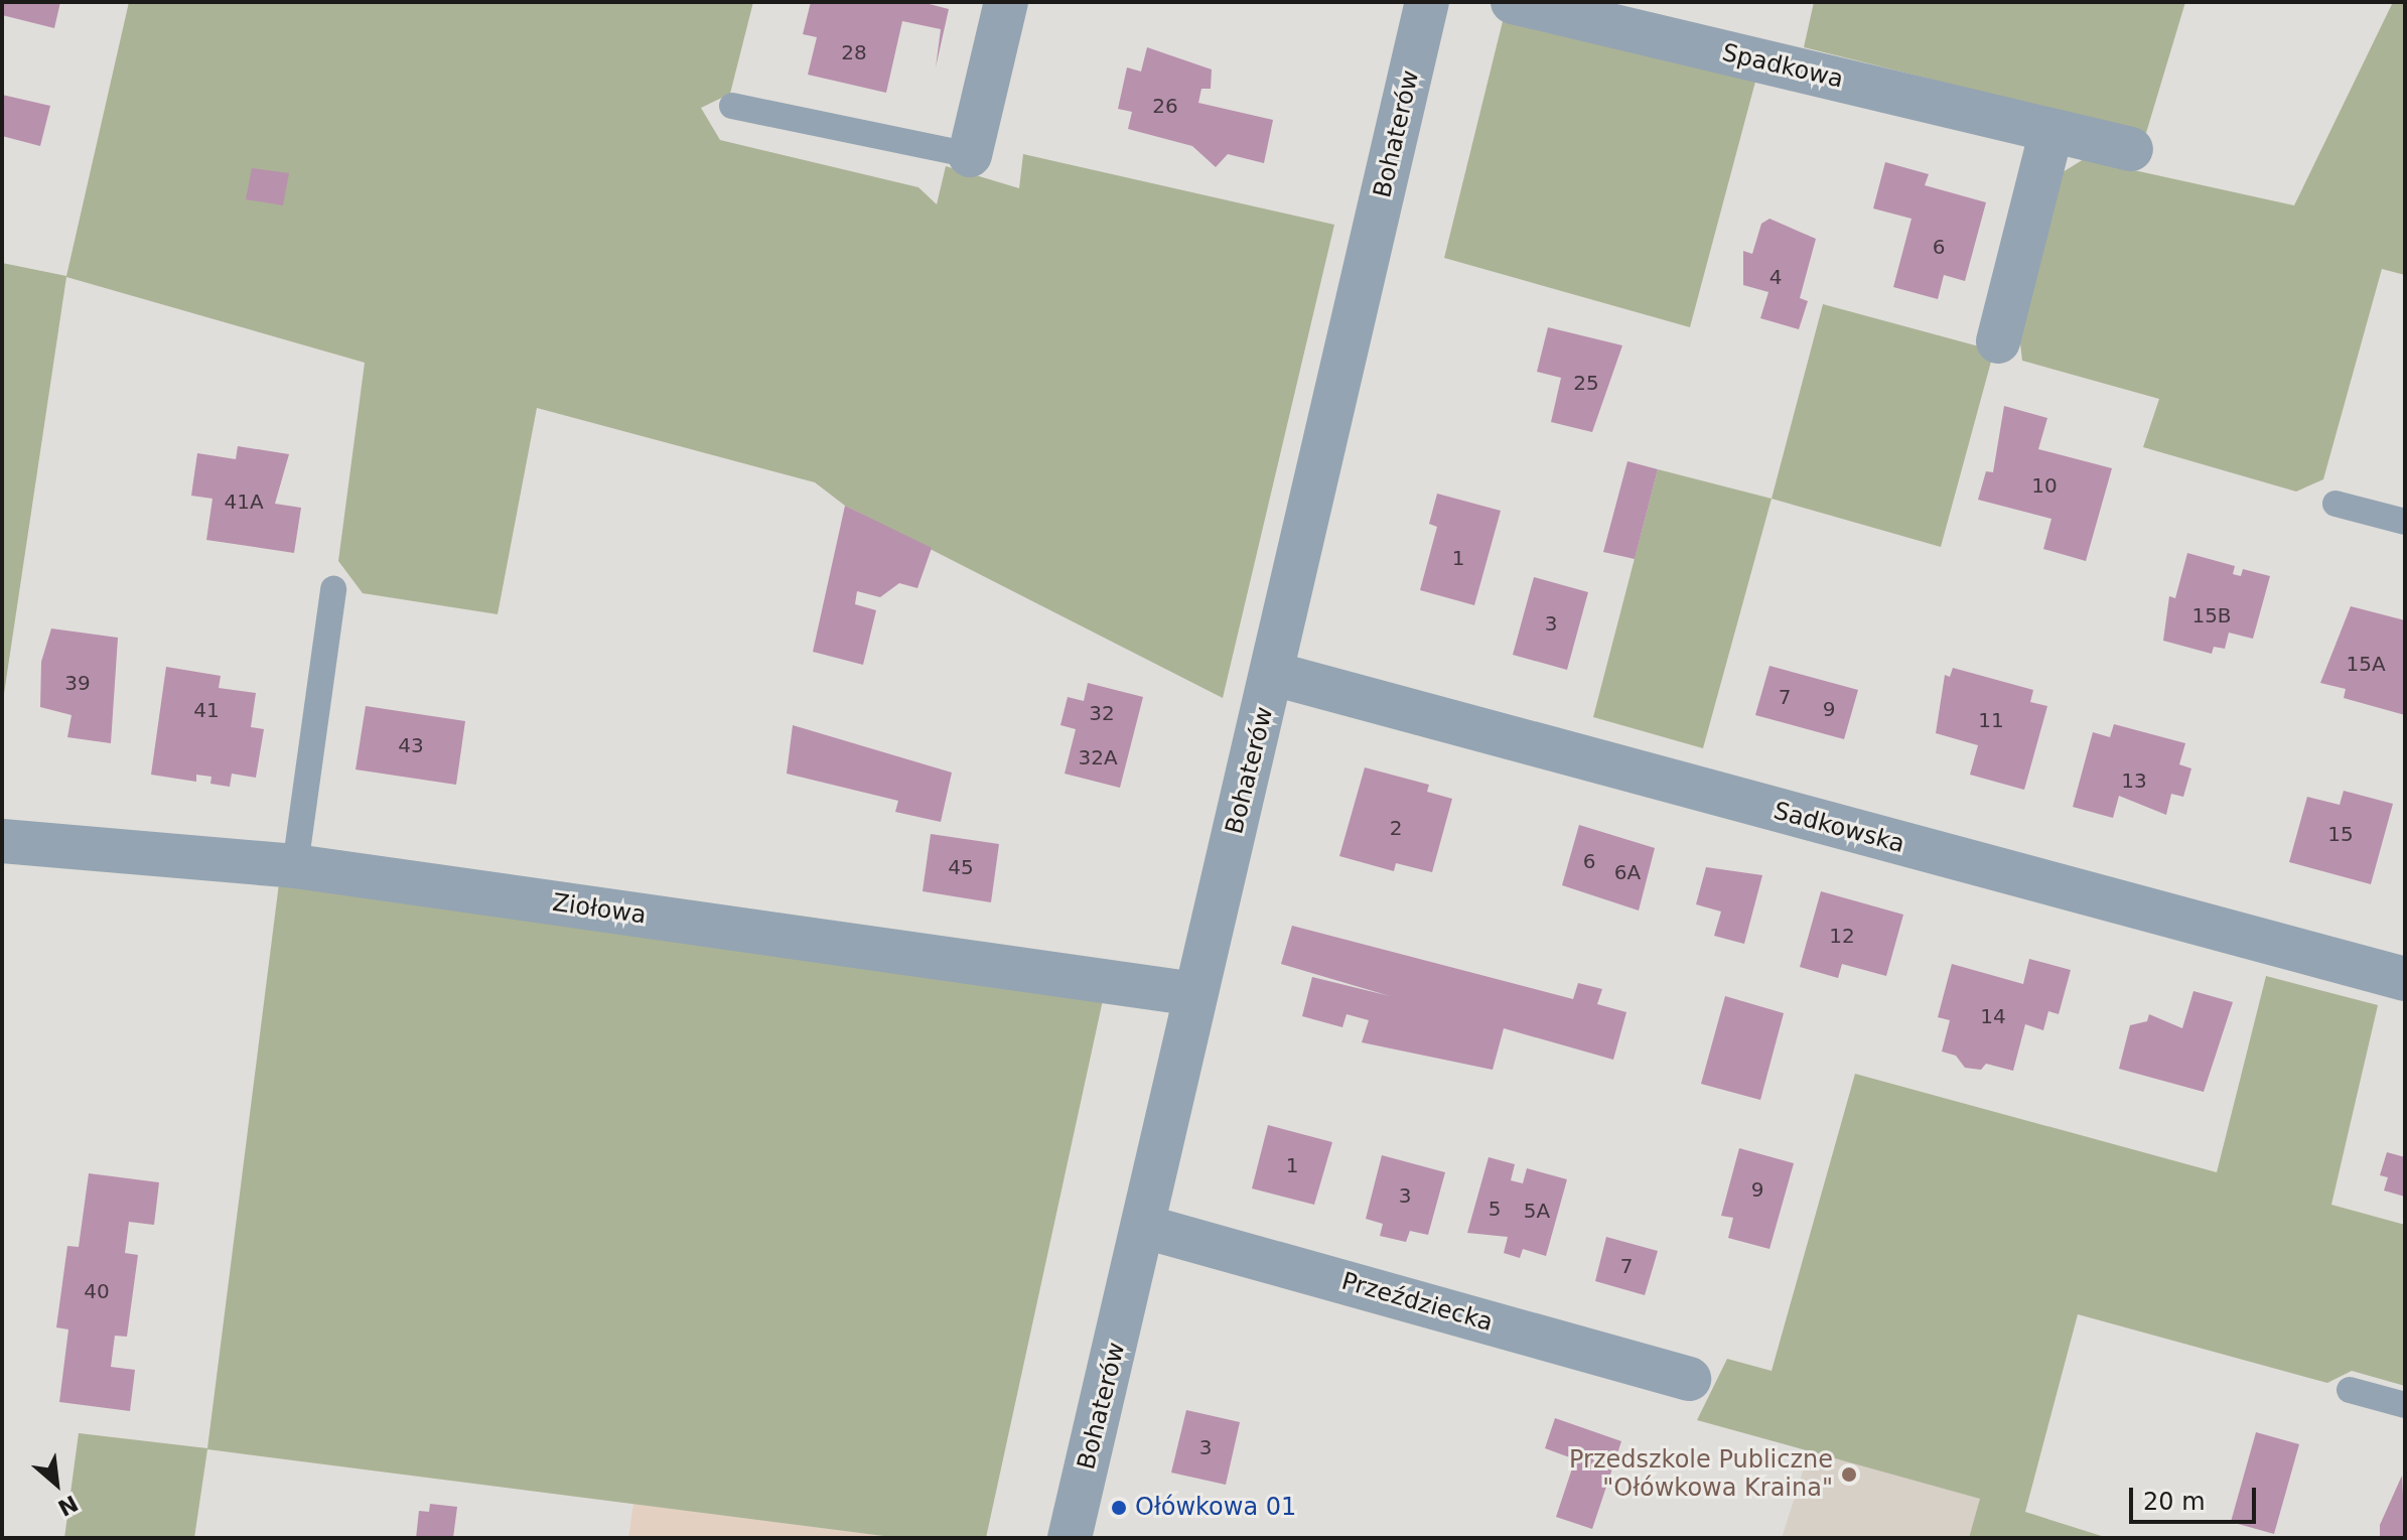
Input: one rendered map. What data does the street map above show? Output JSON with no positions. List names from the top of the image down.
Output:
{
  "streets": {
    "street": [
      "Spadkowa",
      "Bohaterów",
      "Sadkowska",
      "Ziołowa",
      "Przeździecka"
    ]
  },
  "crossings": [
    ["Bohaterów", "Sadkowska"],
    ["Bohaterów", "Ziołowa"],
    ["Bohaterów", "Przeździecka"]
  ],
  "places": ["Przedszkole Publiczne \"Ołówkowa Kraina\"", "Ołówkowa 01"],
  "house_numbers": [
    "28",
    "26",
    "6",
    "4",
    "25",
    "10",
    "41A",
    "1",
    "15B",
    "3",
    "15A",
    "39",
    "7",
    "9",
    "41",
    "32",
    "11",
    "43",
    "32A",
    "13",
    "2",
    "15",
    "6",
    "45",
    "6A",
    "12",
    "14",
    "1",
    "9",
    "3",
    "5",
    "5A",
    "7",
    "40",
    "3"
  ],
  "scale_bar": "20 m",
  "north": "bottom right"
}
